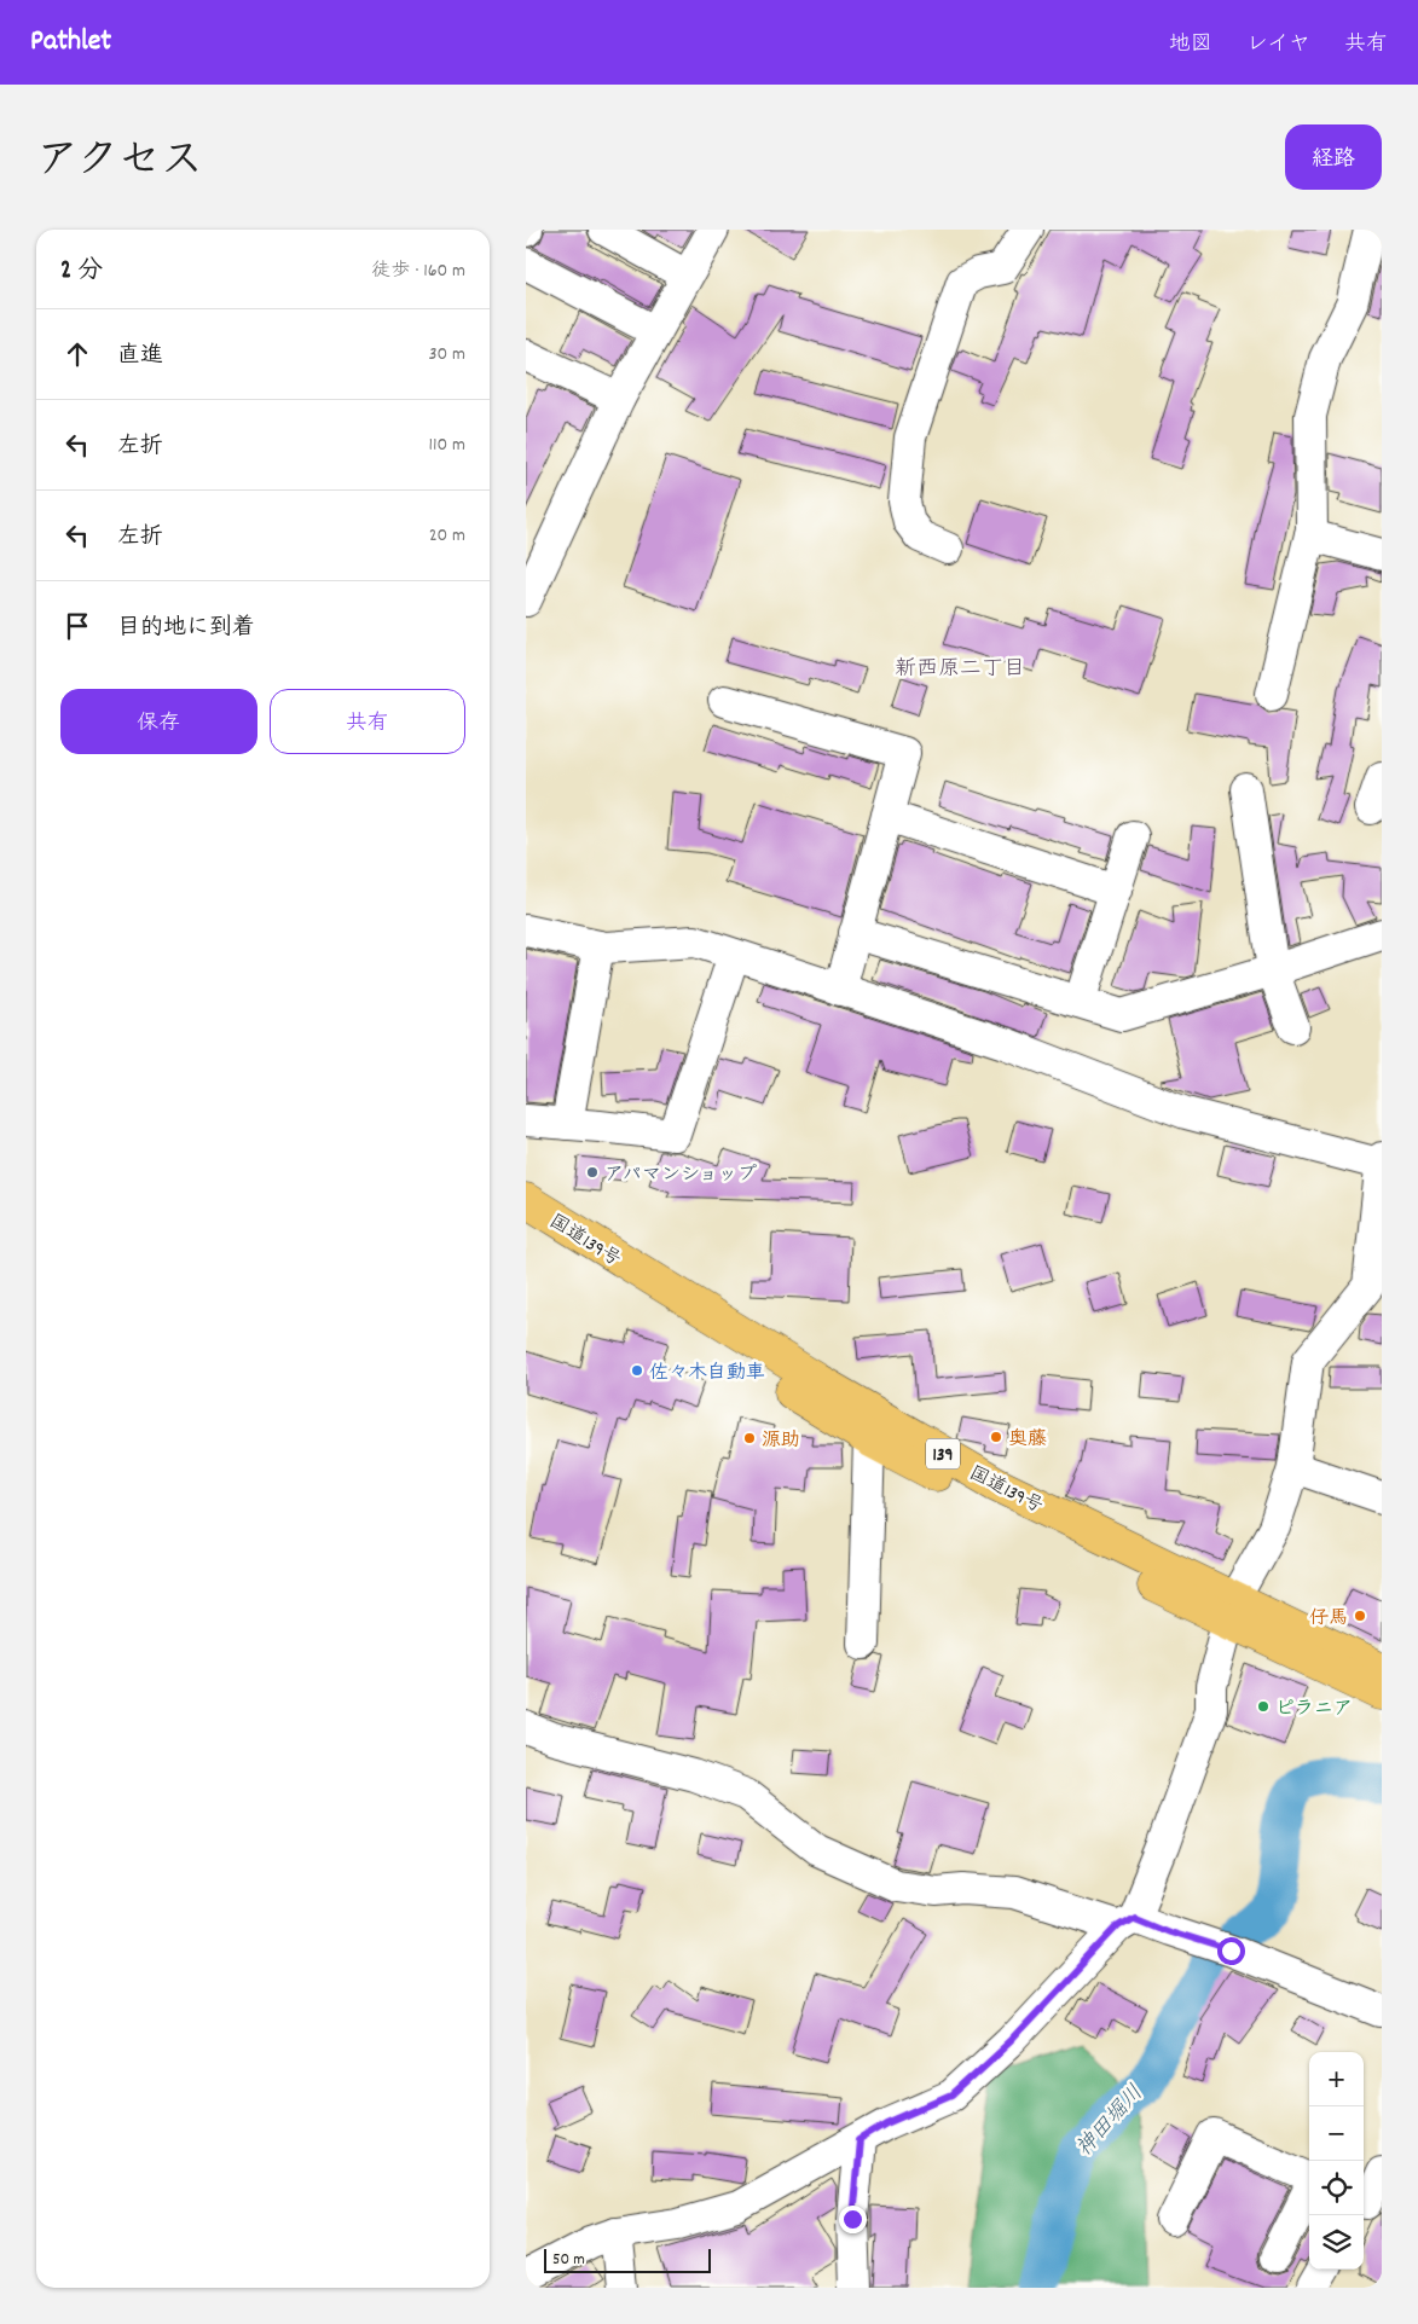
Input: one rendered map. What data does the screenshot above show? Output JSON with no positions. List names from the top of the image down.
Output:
{
  "streets": {
    "highway": ["国道139号", "139"]
  },
  "districts": ["新西原二丁目"],
  "water": ["神田堀川"],
  "places": [
    "アパマンショップ",
    "佐々木自動車",
    "奥藤",
    "源助",
    "仔馬",
    "ピラニア"
  ],
  "scale_bar": "50 m",
  "page": {
    "header": "Pathlet",
    "nav": ["地図", "レイヤ", "共有"],
    "title": "アクセス",
    "buttons": [
      "経路",
      ["保存", "共有"]
    ],
    "heading": ["2 分", "徒歩 · 160 m"],
    "list": [
      ["直進", "30 m"],
      ["左折", "110 m"],
      ["左折", "20 m"],
      "目的地に到着"
    ],
    "map_buttons": ["+", "−"],
    "scale": "50 m"
  }
}
